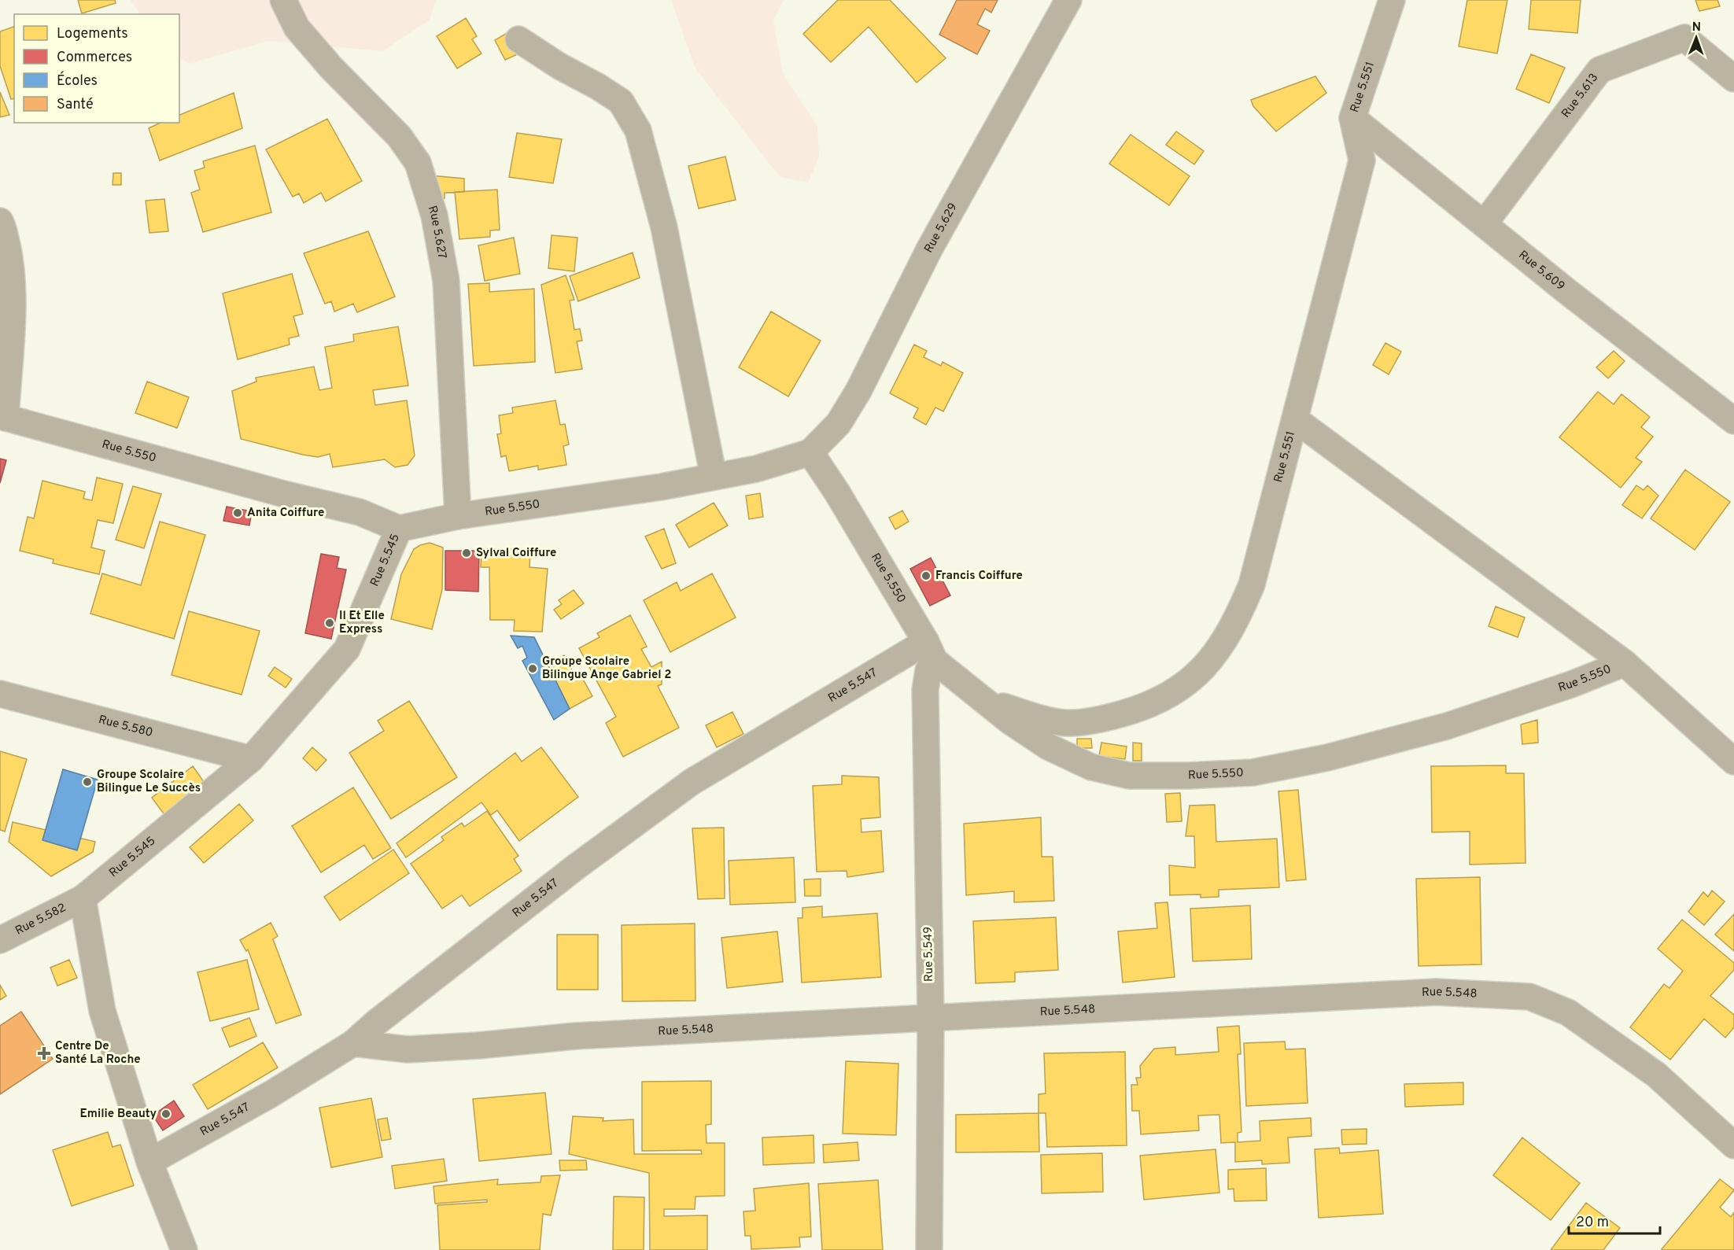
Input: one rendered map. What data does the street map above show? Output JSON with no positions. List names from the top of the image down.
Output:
{
  "streets": {
    "street": [
      "Rue 5.551",
      "Rue 5.613",
      "Rue 5.629",
      "Rue 5.627",
      "Rue 5.609",
      "Rue 5.550",
      "Rue 5.545",
      "Rue 5.547",
      "Rue 5.580",
      "Rue 5.582",
      "Rue 5.549",
      "Rue 5.548"
    ]
  },
  "crossings": [
    ["Rue 5.551", "Rue 5.609"],
    ["Rue 5.551", "Rue 5.550"],
    ["Rue 5.613", "Rue 5.609"],
    ["Rue 5.629", "Rue 5.550"],
    ["Rue 5.627", "Rue 5.550"],
    ["Rue 5.550", "Rue 5.545"],
    ["Rue 5.550", "Rue 5.547"],
    ["Rue 5.550", "Rue 5.549"],
    ["Rue 5.545", "Rue 5.580"],
    ["Rue 5.545", "Rue 5.582"],
    ["Rue 5.547", "Rue 5.549"],
    ["Rue 5.547", "Rue 5.548"],
    ["Rue 5.549", "Rue 5.548"]
  ],
  "places": {
    "other": [
      "Anita Coiffure",
      "Sylval Coiffure",
      "Francis Coiffure",
      "Il Et Elle Express",
      "Groupe Scolaire Bilingue Ange Gabriel 2",
      "Groupe Scolaire Bilingue Le Succès",
      "Emilie Beauty"
    ],
    "health": ["Centre De Santé La Roche"]
  },
  "legend": [
    "Logements",
    "Commerces",
    "Écoles",
    "Santé"
  ],
  "scale_bar": "20 m",
  "north": "top"
}
